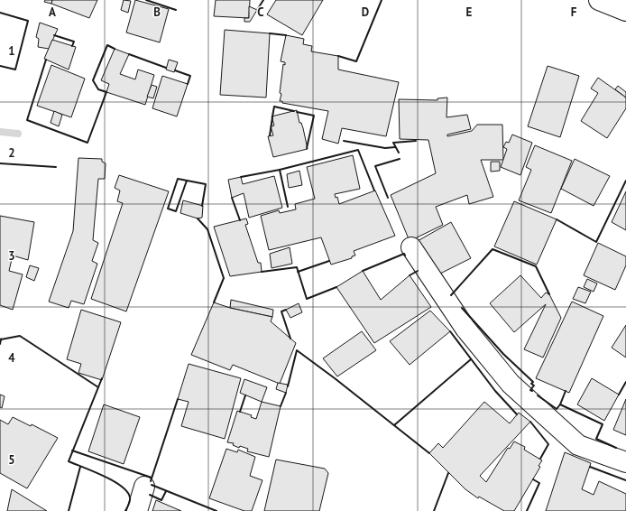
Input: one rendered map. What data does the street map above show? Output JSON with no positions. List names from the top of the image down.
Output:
{
  "grid": {
    "columns": [
      "A",
      "B",
      "C",
      "D",
      "E",
      "F"
    ],
    "rows": [
      "1",
      "2",
      "3",
      "4",
      "5"
    ]
  }
}
